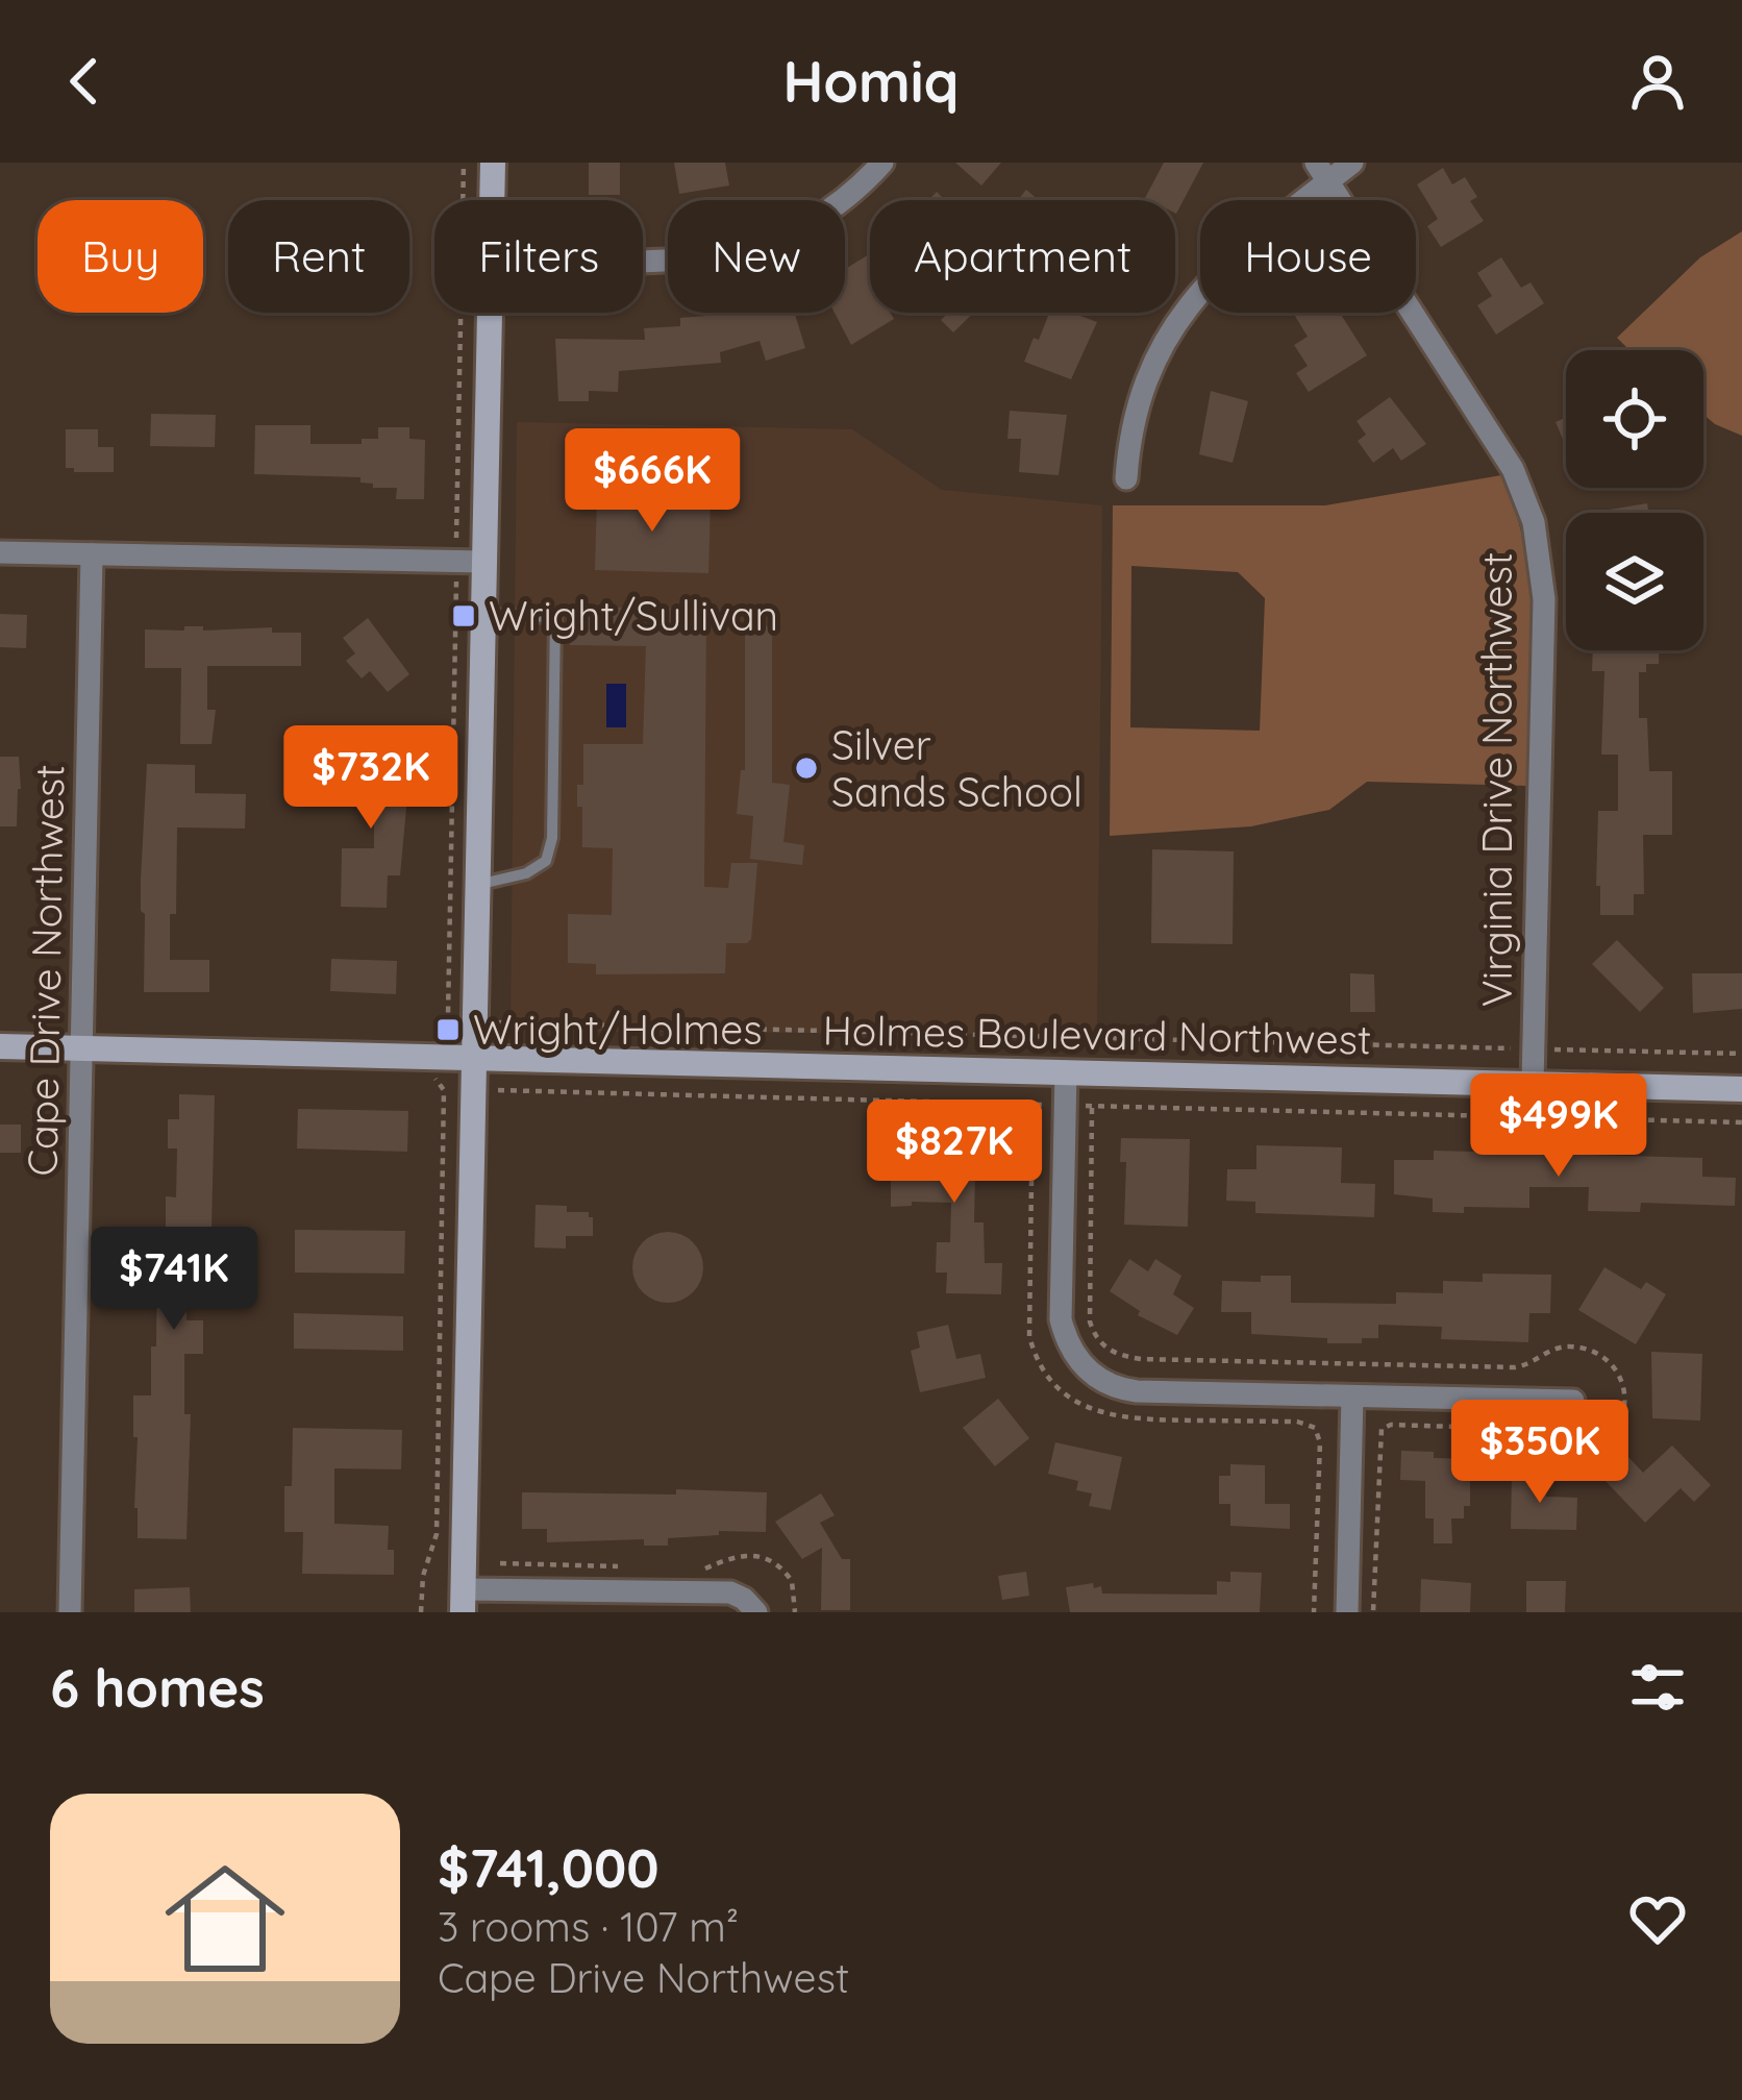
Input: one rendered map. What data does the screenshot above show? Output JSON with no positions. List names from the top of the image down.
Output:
{
  "streets": {
    "street": ["Virginia Drive Northwest", "Cape Drive Northwest", "Holmes Boulevard Northwest"]
  },
  "crossings": [
    ["Virginia Drive Northwest", "Holmes Boulevard Northwest"],
    ["Cape Drive Northwest", "Holmes Boulevard Northwest"]
  ],
  "places": {
    "transit": ["Wright/Sullivan", "Wright/Holmes"],
    "other": ["Silver Sands School"]
  },
  "page": {
    "header": "Homiq",
    "chip": [
      "Buy",
      "Rent",
      "Filters",
      "New",
      "Apartment",
      "House"
    ],
    "price": [
      "$666K",
      "$732K",
      "$499K",
      "$827K",
      "$741K",
      "$350K"
    ],
    "heading": "6 homes",
    "list": [
      {
        "name": "$741,000",
        "note": "3 rooms · 107 m² · Cape Drive Northwest"
      }
    ]
  }
}
